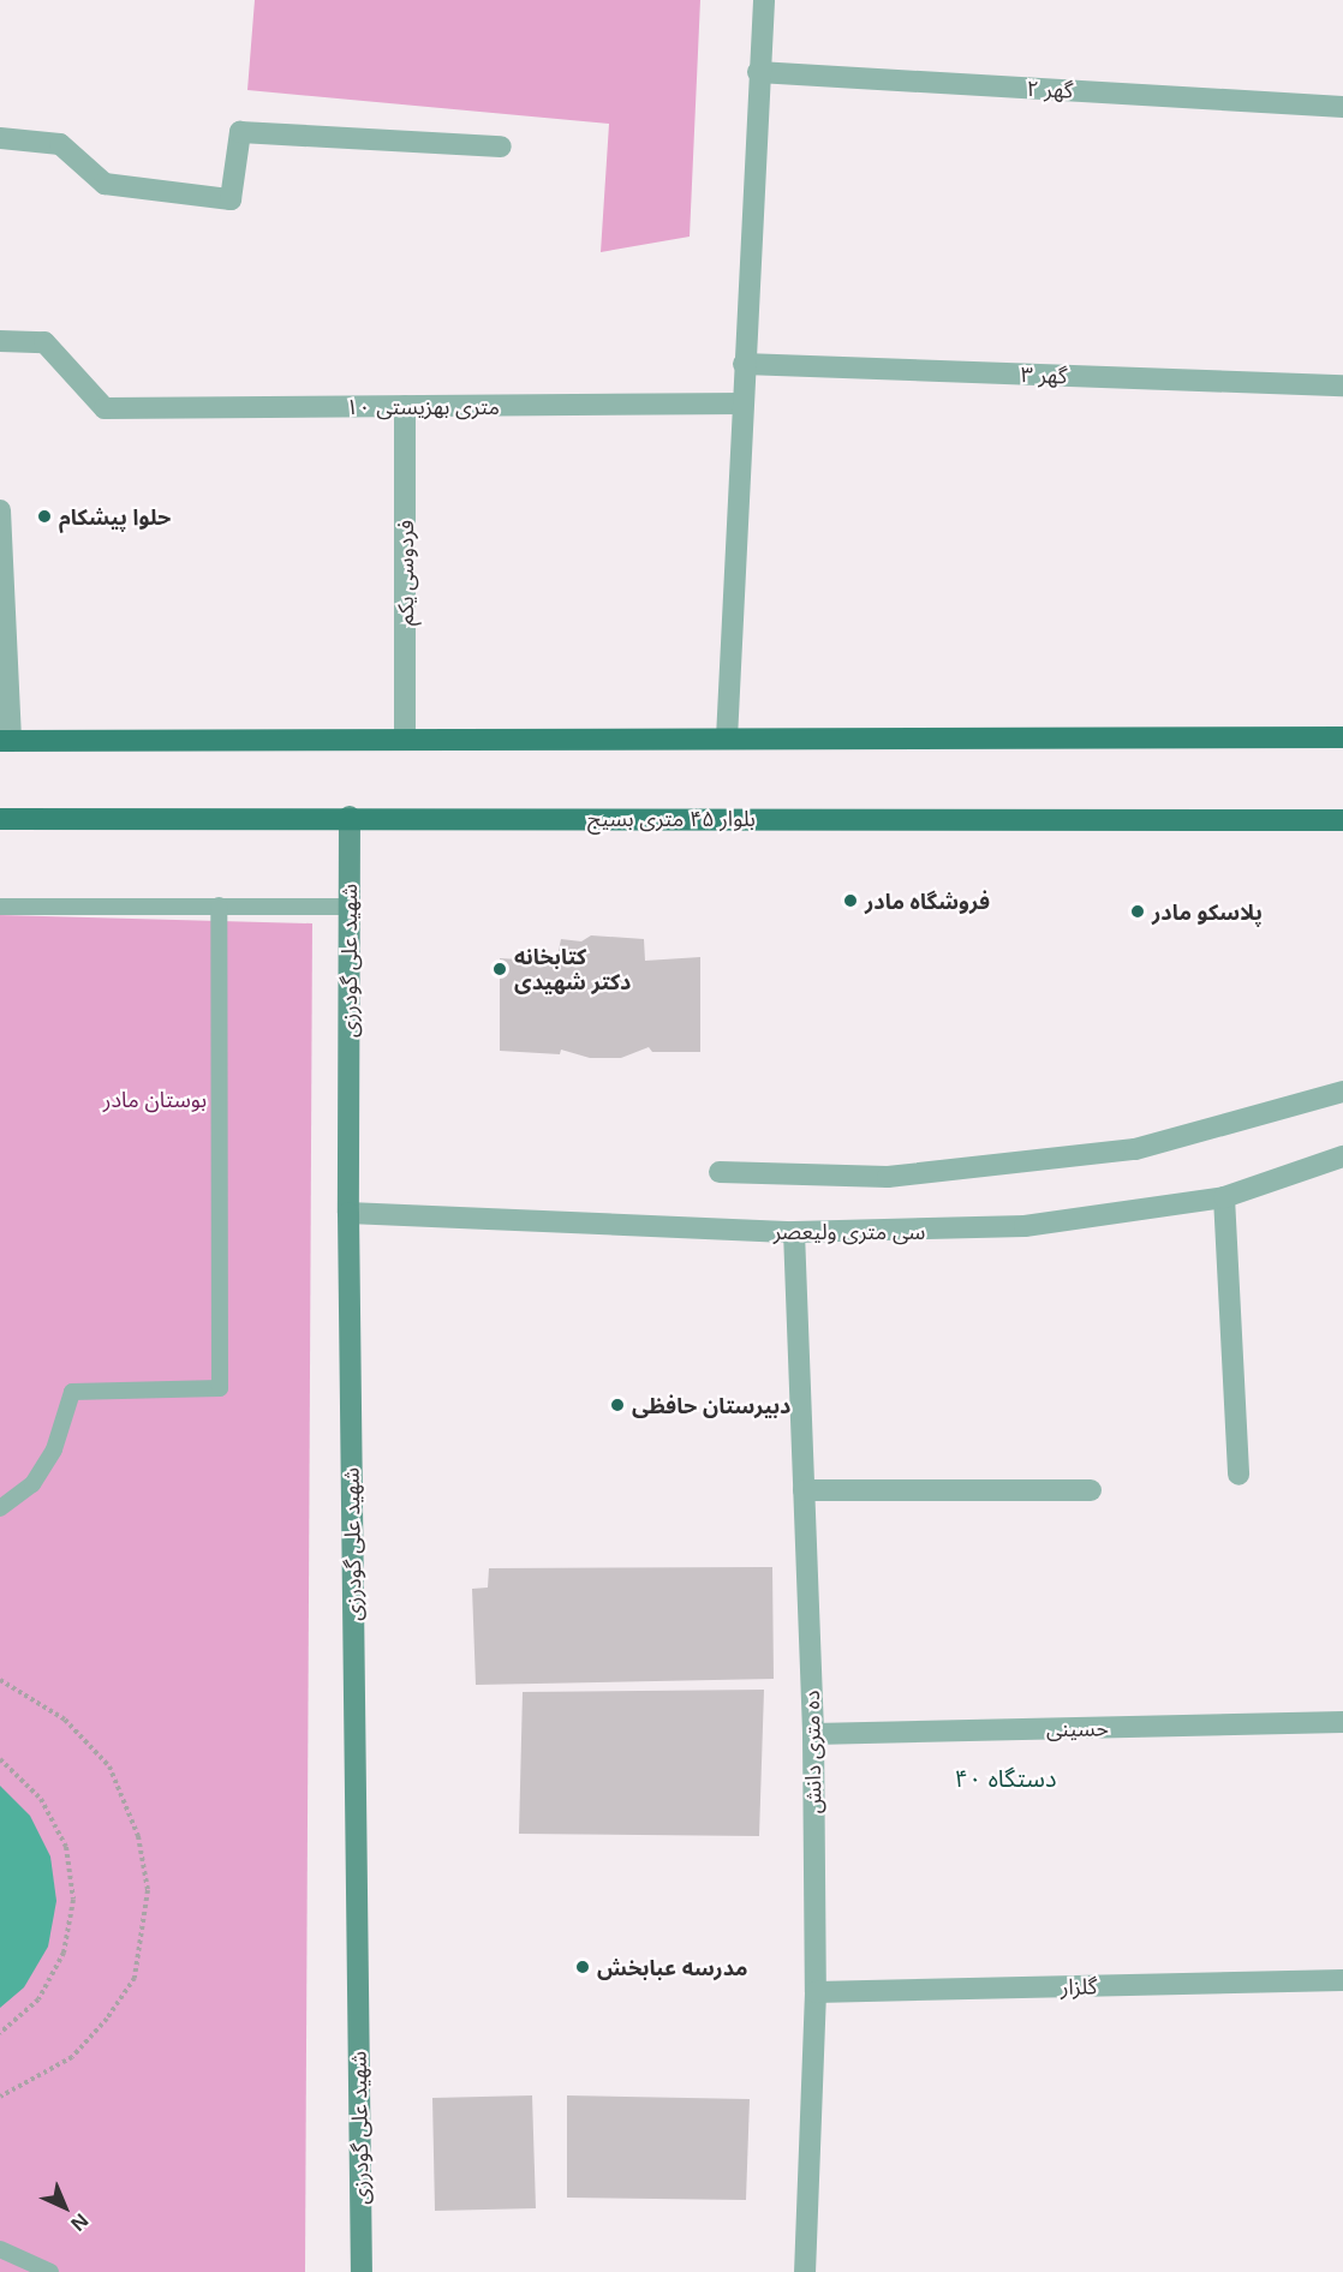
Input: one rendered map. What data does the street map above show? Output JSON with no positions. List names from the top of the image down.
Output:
{
  "streets": {
    "main road": ["بلوار ۴۵ متری بسیج"],
    "street": [
      "گهر ۲",
      "گهر ۳",
      "۱۰ متری بهزیستی",
      "فردوسی یکم",
      "شهید علی گودرزی",
      "سی متری ولیعصر",
      "حسینی",
      "ده متری دانش",
      "گلزار"
    ]
  },
  "crossings": [
    ["۱۰ متری بهزیستی", "فردوسی یکم"],
    ["بلوار ۴۵ متری بسیج", "شهید علی گودرزی"],
    ["شهید علی گودرزی", "سی متری ولیعصر"],
    ["سی متری ولیعصر", "ده متری دانش"],
    ["حسینی", "ده متری دانش"],
    ["ده متری دانش", "گلزار"]
  ],
  "districts": ["۴۰ دستگاه"],
  "parks": ["بوستان مادر"],
  "places": [
    "حلوا پیشکام",
    "فروشگاه مادر",
    "پلاسکو مادر",
    "کتابخانه دکتر شهیدی",
    "دبیرستان حافظی",
    "مدرسه عبابخش"
  ],
  "north": "bottom right"
}
